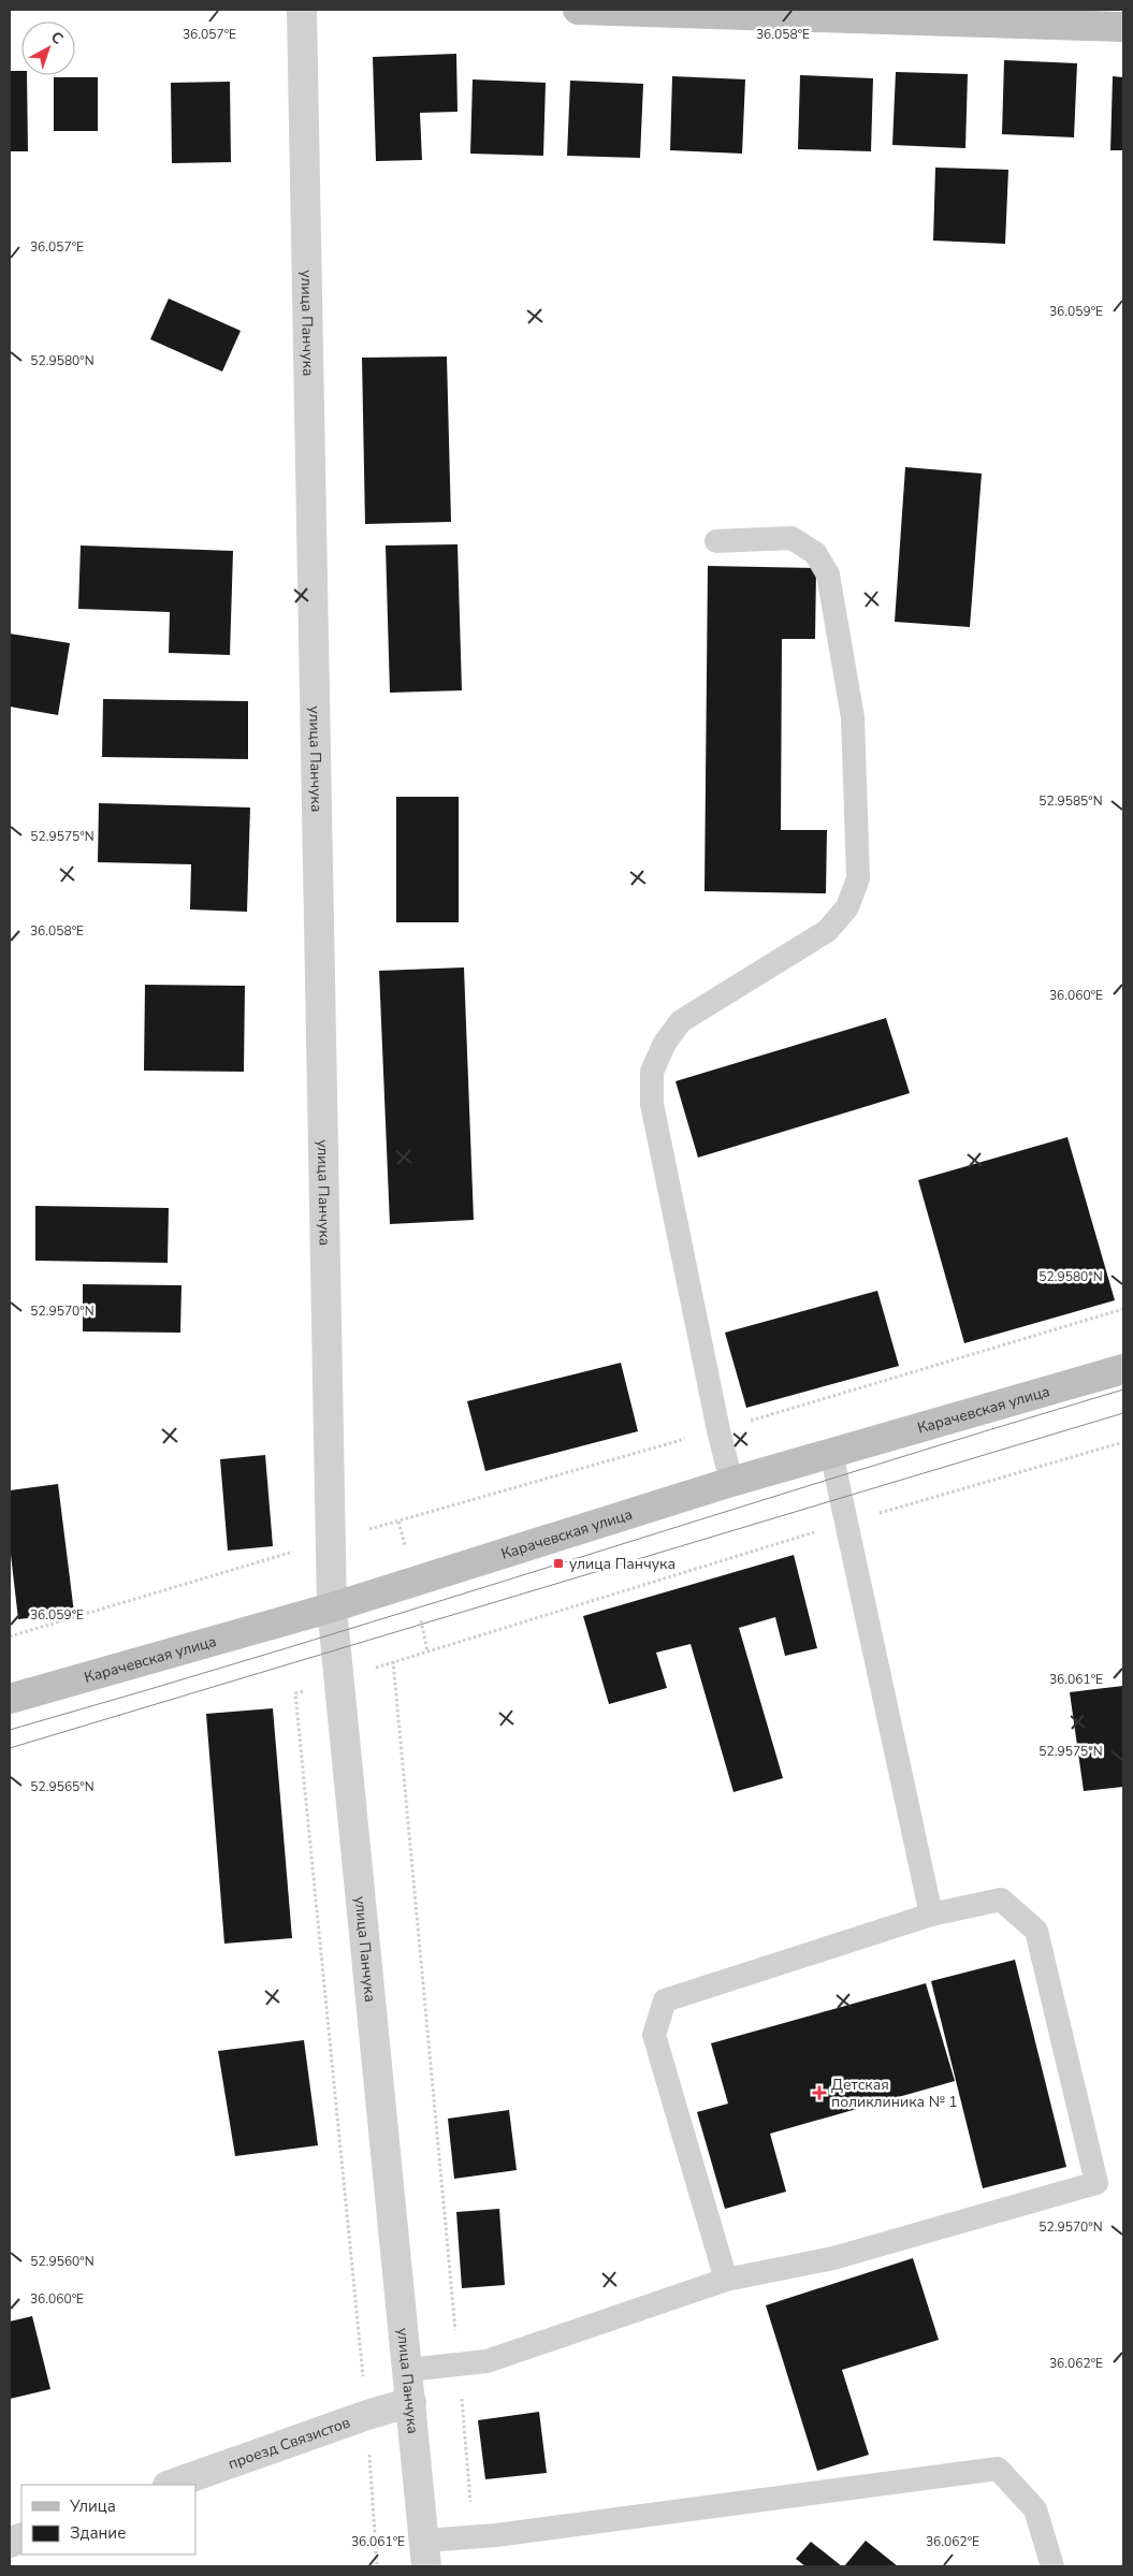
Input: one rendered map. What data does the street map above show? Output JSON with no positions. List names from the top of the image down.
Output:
{
  "streets": {
    "street": ["улица Панчука", "Карачевская улица", "проезд Связистов"]
  },
  "crossings": [
    ["улица Панчука", "Карачевская улица"],
    ["улица Панчука", "проезд Связистов"]
  ],
  "places": {
    "transit": ["улица Панчука"],
    "health": ["Детская поликлиника № 1"]
  },
  "legend": ["Улица", "Здание"],
  "north": "top right",
  "coordinates": [
    "36.057°E",
    "36.058°E",
    "36.059°E",
    "52.9580°N",
    "52.9585°N",
    "52.9575°N",
    "36.060°E",
    "52.9570°N",
    "36.061°E",
    "52.9565°N",
    "52.9560°N",
    "36.062°E"
  ]
}
